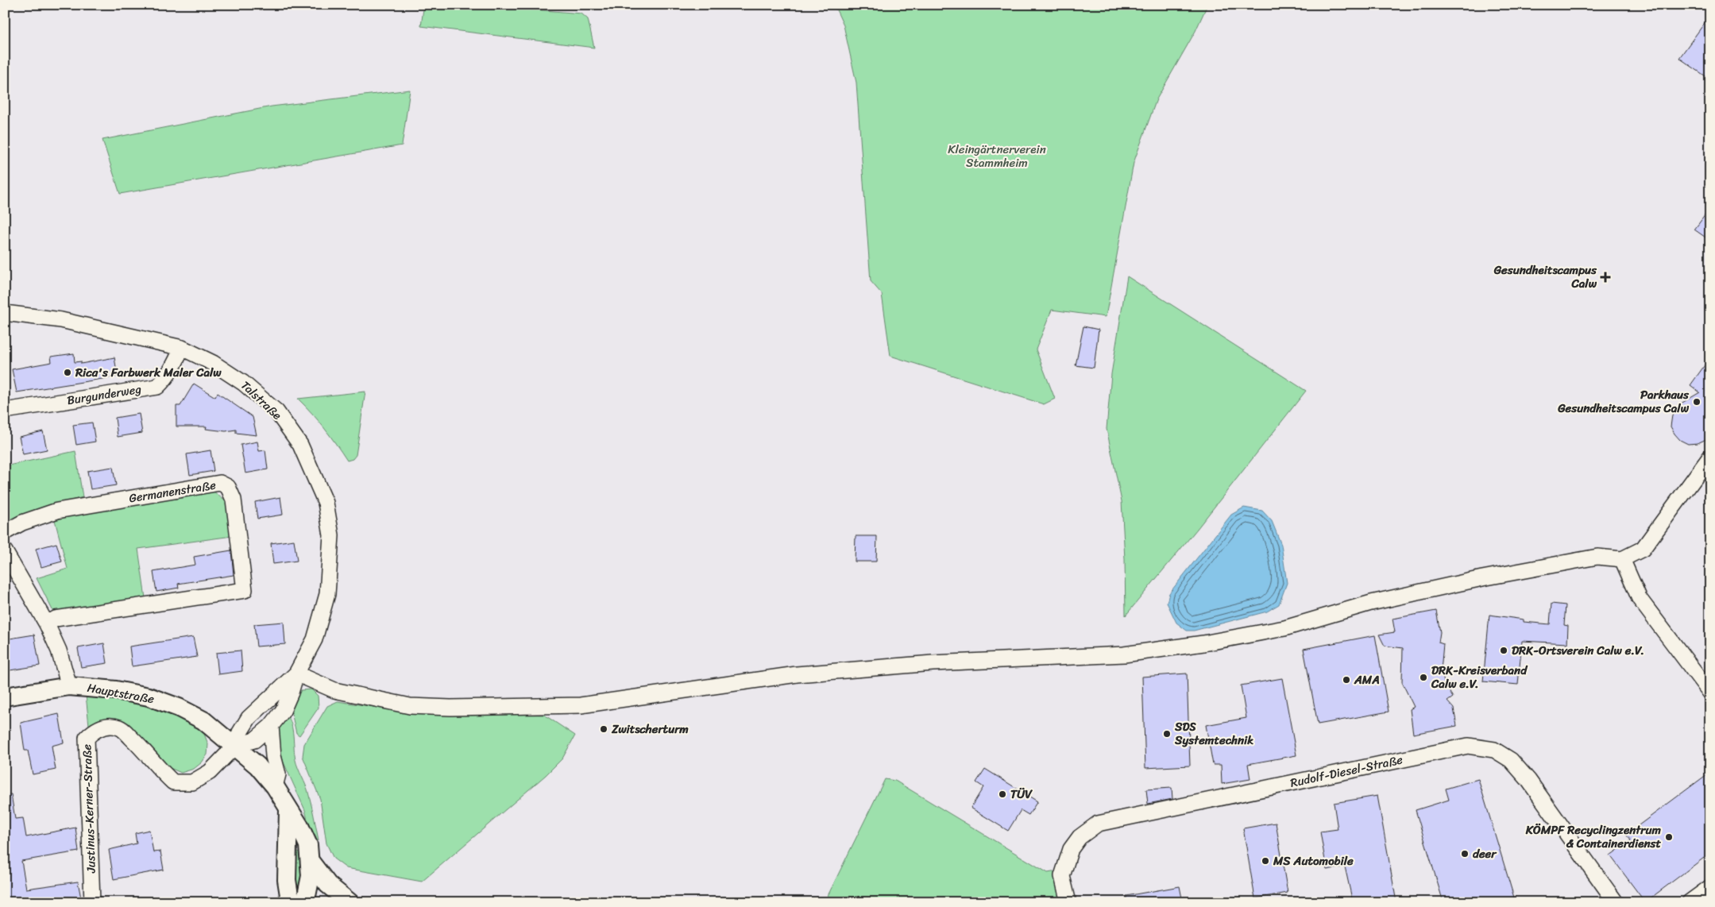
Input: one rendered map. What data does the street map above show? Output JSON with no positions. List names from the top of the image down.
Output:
{
  "streets": {
    "street": [
      "Burgunderweg",
      "Talstraße",
      "Germanenstraße",
      "Hauptstraße",
      "Rudolf-Diesel-Straße",
      "Justinus-Kerner-Straße"
    ]
  },
  "crossings": [
    ["Burgunderweg", "Talstraße"],
    ["Talstraße", "Hauptstraße"],
    ["Talstraße", "Justinus-Kerner-Straße"],
    ["Hauptstraße", "Justinus-Kerner-Straße"]
  ],
  "parks": ["Kleingärtnerverein Stammheim"],
  "places": {
    "health": ["Gesundheitscampus Calw"],
    "other": [
      "Rica's Farbwerk Maler Calw",
      "Parkhaus Gesundheitscampus Calw",
      "DRK-Ortsverein Calw e.V.",
      "DRK-Kreisverband Calw e.V.",
      "AMA",
      "Zwitscherturm",
      "SDS Systemtechnik",
      "TÜV",
      "KÖMPF Recyclingzentrum & Containerdienst",
      "deer",
      "MS Automobile"
    ]
  }
}
